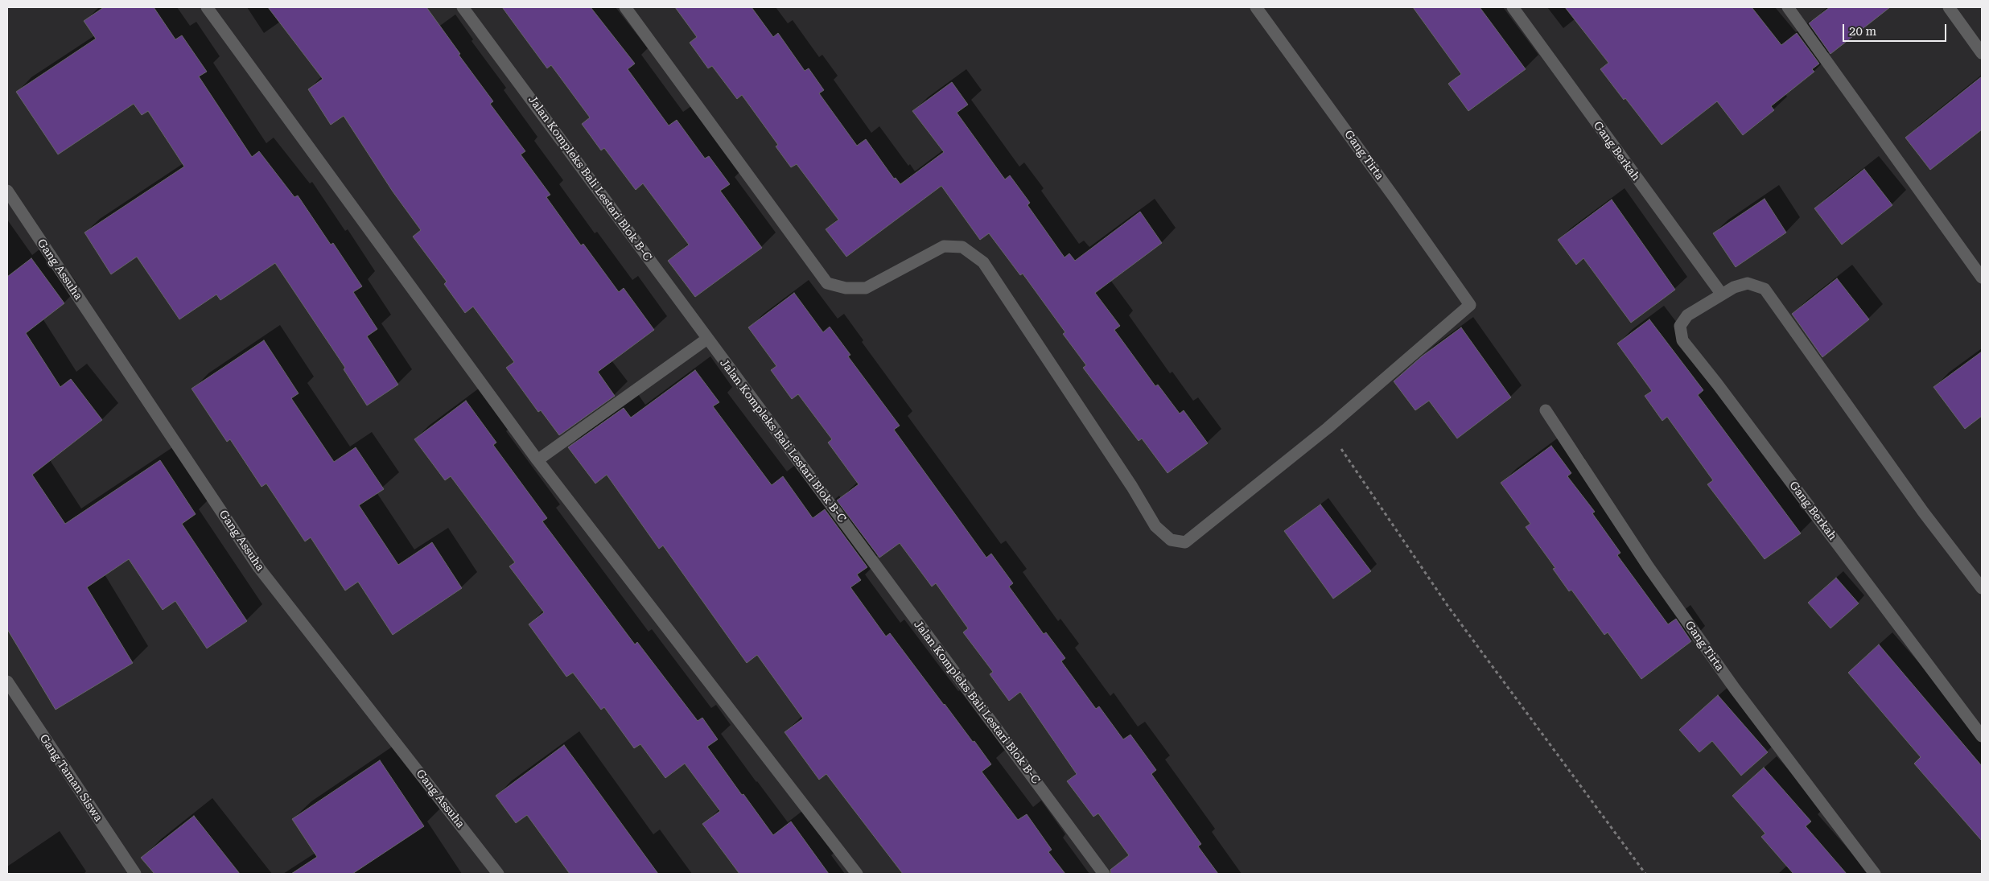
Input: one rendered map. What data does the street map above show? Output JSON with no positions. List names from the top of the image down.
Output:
{
  "streets": {
    "street": [
      "Gang Berkah",
      "Gang Tirta",
      "Jalan Kompleks Bali Lestari Blok B-C",
      "Gang Assuha",
      "Gang Taman Siswa"
    ]
  },
  "scale_bar": "20 m"
}
